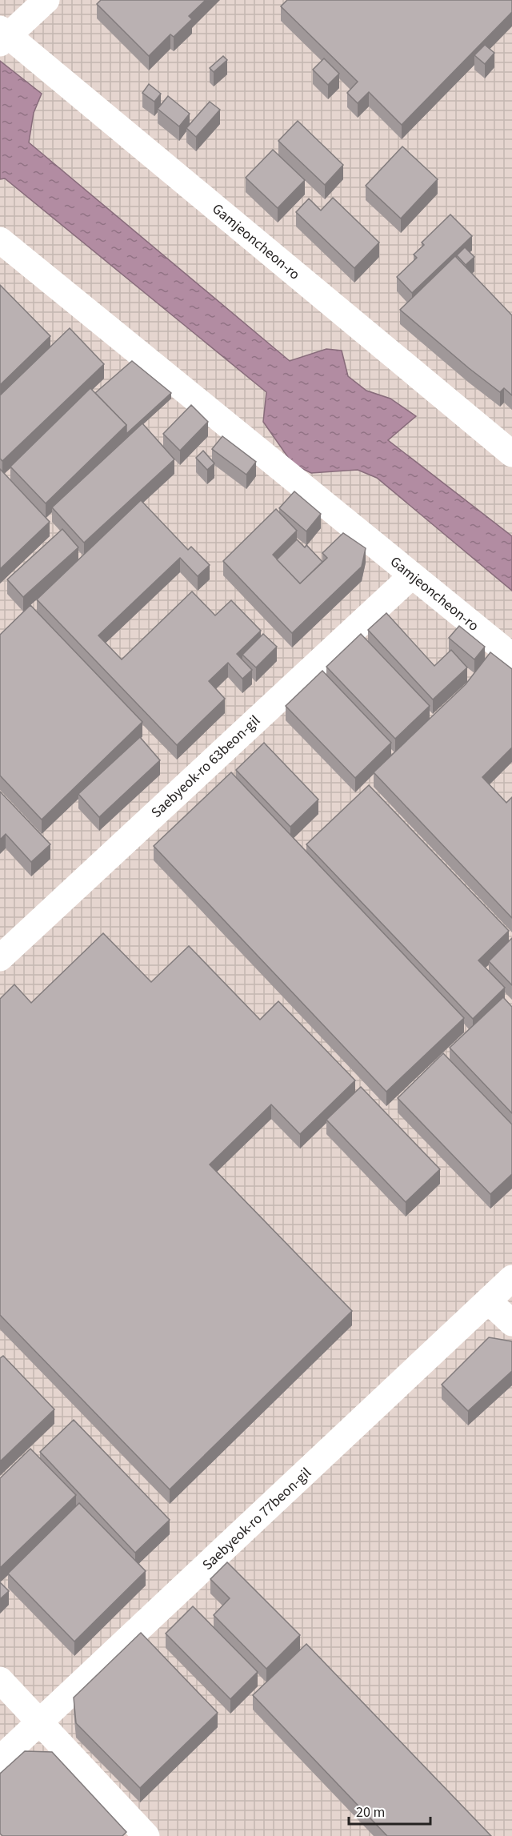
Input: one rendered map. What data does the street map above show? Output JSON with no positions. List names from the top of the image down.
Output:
{
  "streets": {
    "street": ["Gamjeoncheon-ro", "Saebyeok-ro 63beon-gil", "Saebyeok-ro 77beon-gil"]
  },
  "crossings": [
    ["Gamjeoncheon-ro", "Saebyeok-ro 63beon-gil"]
  ],
  "scale_bar": "20 m"
}
